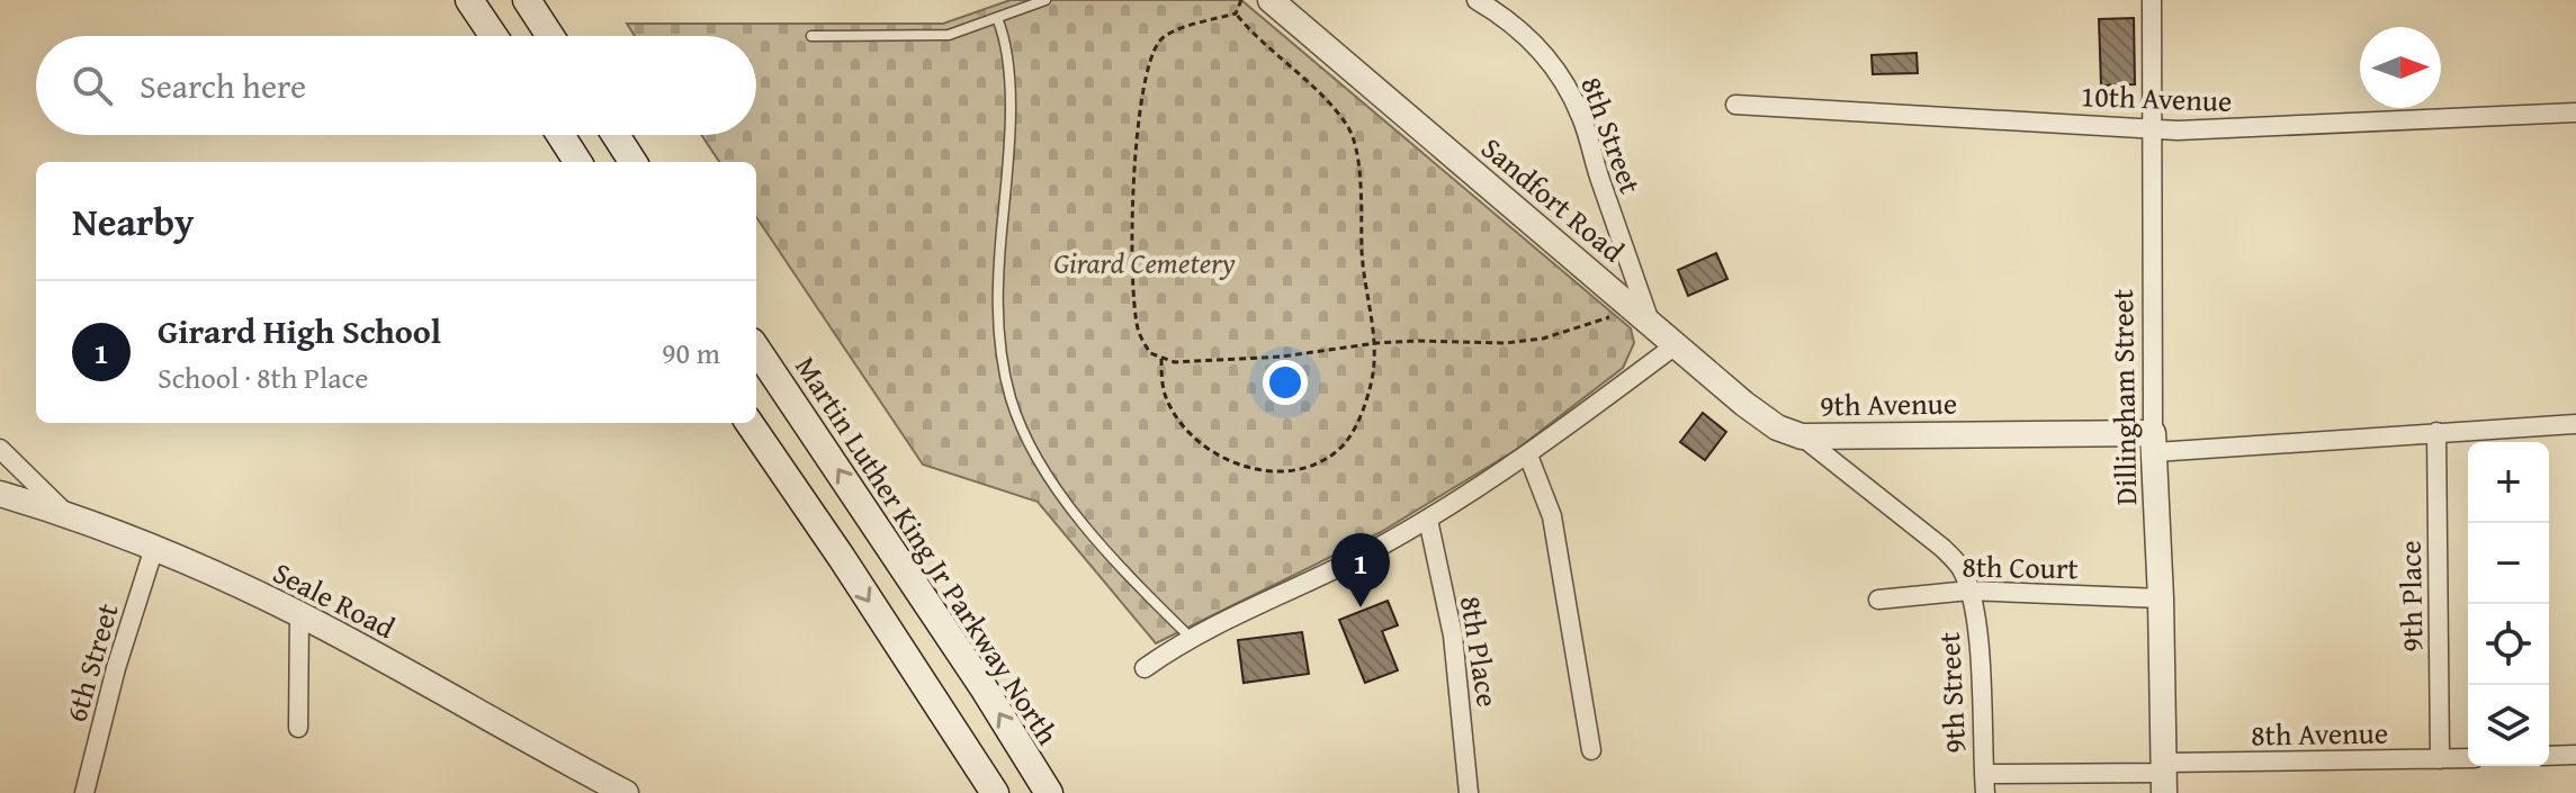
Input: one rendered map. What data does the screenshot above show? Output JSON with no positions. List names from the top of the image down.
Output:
{
  "streets": {
    "main road": ["Martin Luther King Jr Parkway North"],
    "street": [
      "10th Avenue",
      "8th Street",
      "Sandfort Road",
      "Dillingham Street",
      "9th Avenue",
      "8th Court",
      "9th Place",
      "Seale Road",
      "8th Place",
      "6th Street",
      "9th Street",
      "8th Avenue"
    ]
  },
  "crossings": [
    ["10th Avenue", "Dillingham Street"],
    ["8th Street", "Sandfort Road"],
    ["Sandfort Road", "9th Avenue"],
    ["Dillingham Street", "9th Avenue"],
    ["Dillingham Street", "8th Court"],
    ["Dillingham Street", "8th Avenue"],
    ["9th Avenue", "8th Court"],
    ["9th Avenue", "9th Place"],
    ["9th Avenue", "9th Street"],
    ["8th Court", "9th Street"],
    ["9th Place", "8th Avenue"],
    ["Seale Road", "6th Street"],
    ["9th Street", "8th Avenue"]
  ],
  "parks": ["Girard Cemetery"],
  "north": "right",
  "page": {
    "search": "Search here",
    "heading": "Nearby",
    "list": [
      {
        "mark": "1",
        "name": "Girard High School",
        "note": "School · 8th Place",
        "value": "90 m"
      }
    ],
    "map_buttons": ["+", "−"],
    "pins": "1"
  }
}
